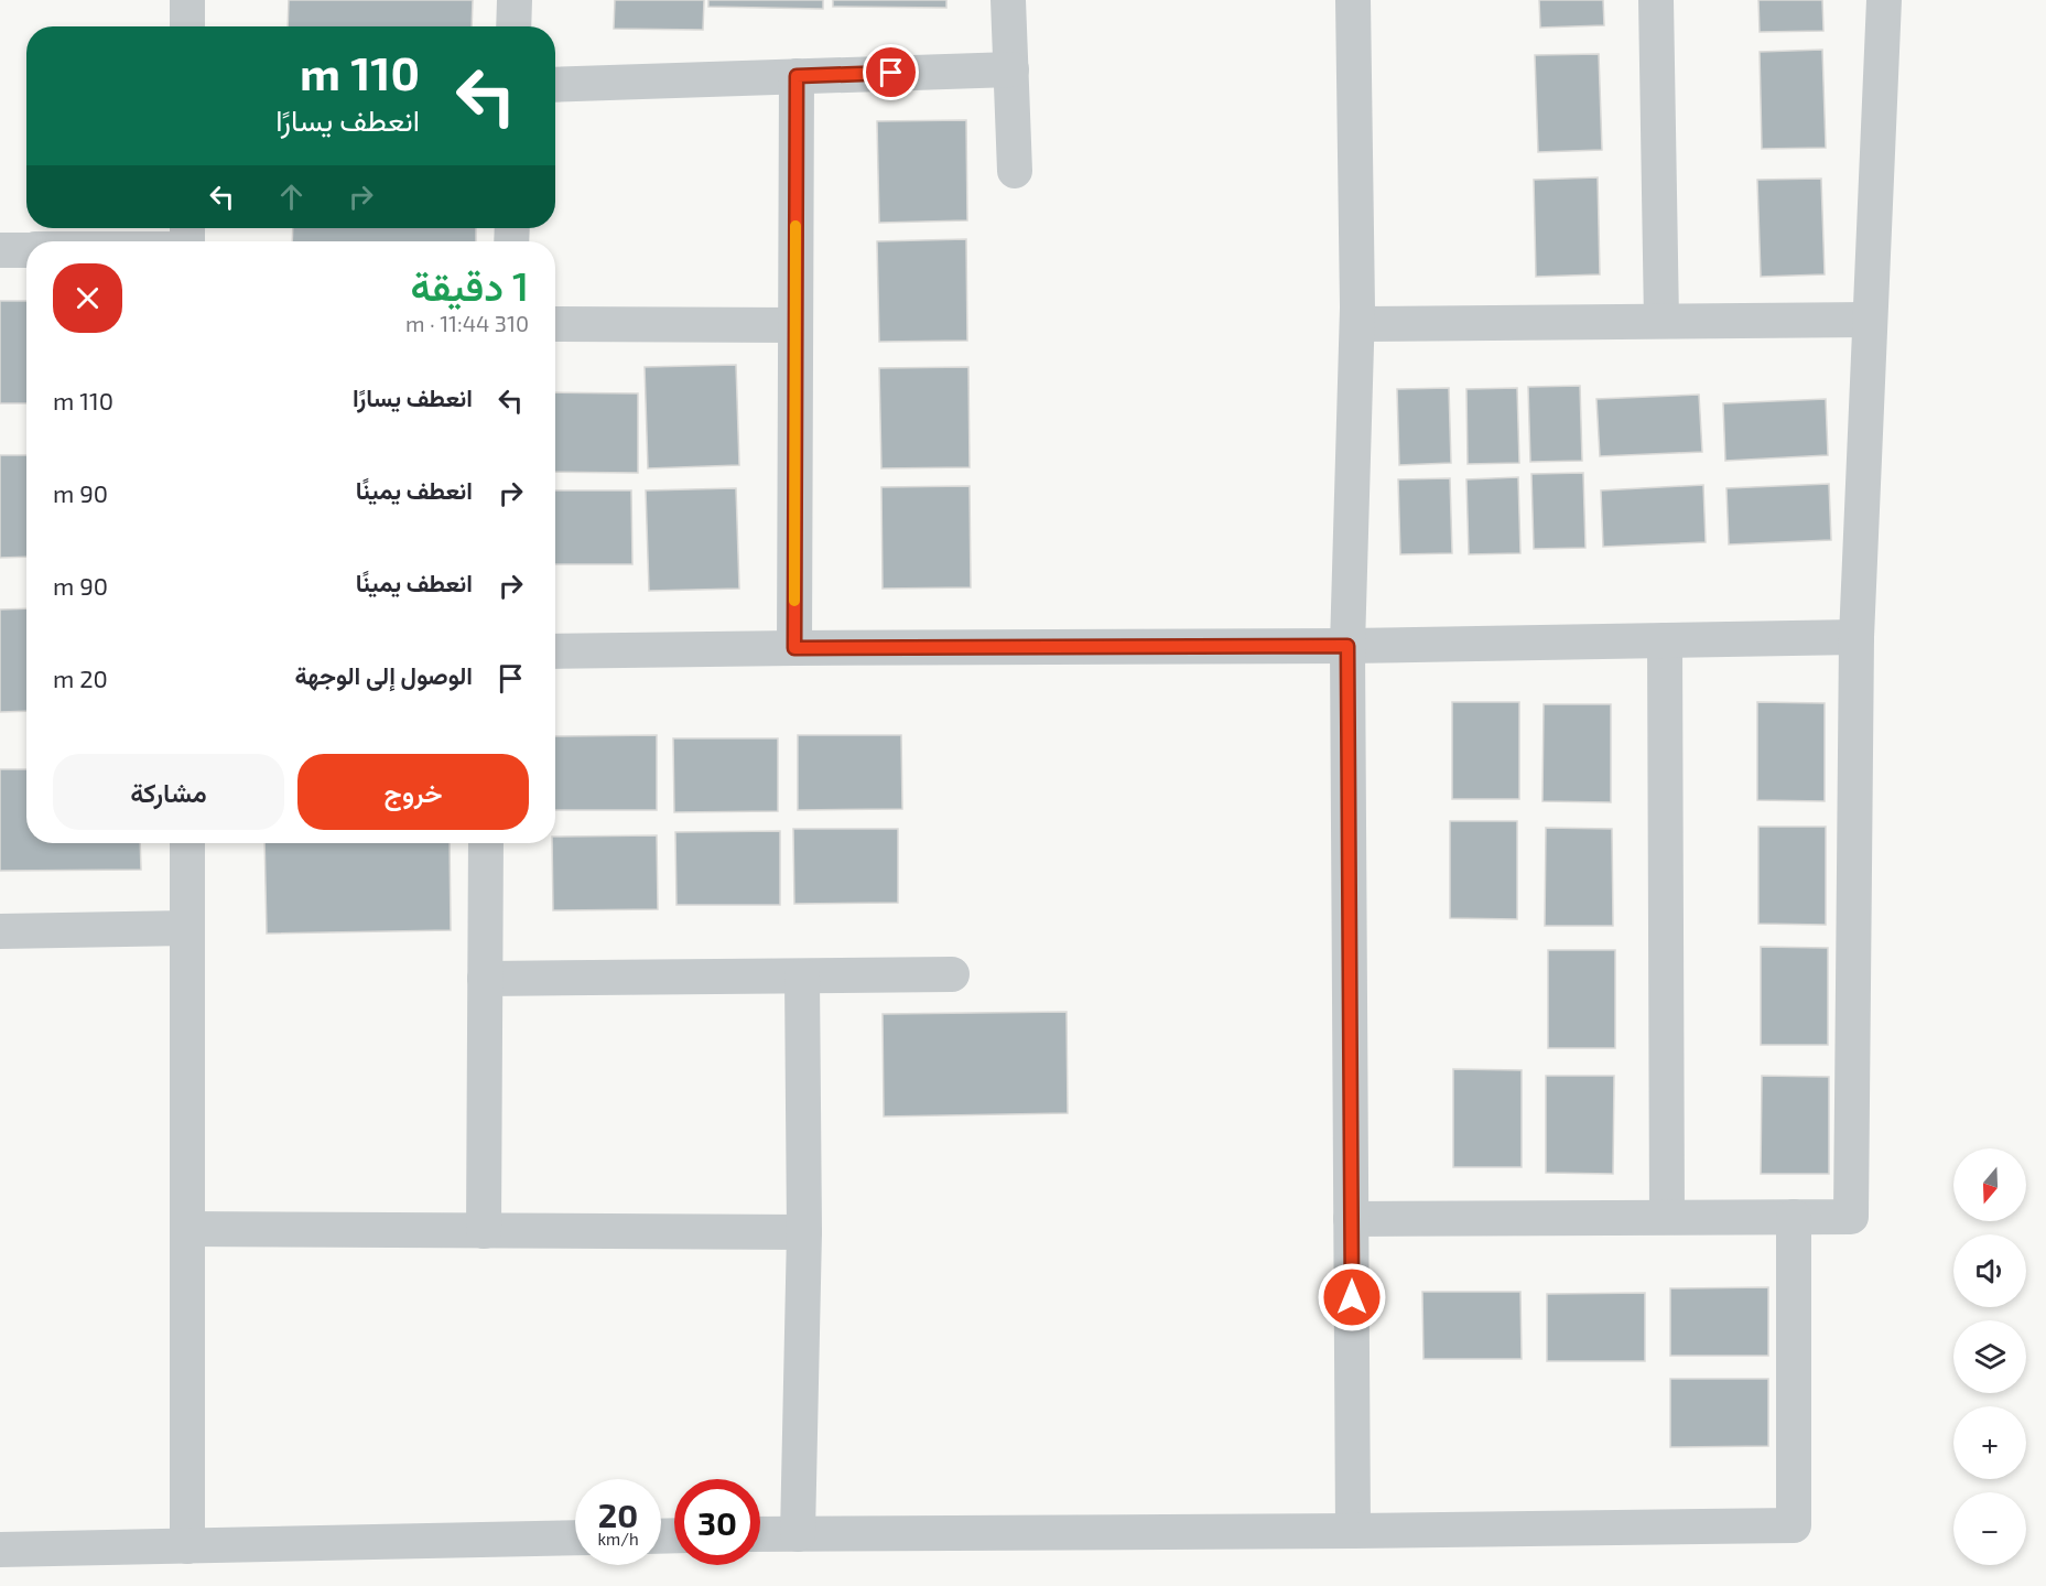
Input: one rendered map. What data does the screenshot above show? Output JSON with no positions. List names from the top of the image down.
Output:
{
  "north": "bottom",
  "page": {
    "turn": ["110 m", "انعطف يسارًا"],
    "heading": ["1 دقيقة", "310 m · 11:44"],
    "list": [
      {
        "name": "انعطف يسارًا",
        "value": "110 m"
      },
      {
        "name": "انعطف يمينًا",
        "value": "90 m"
      },
      {
        "name": "انعطف يمينًا",
        "value": "90 m"
      },
      {
        "name": "الوصول إلى الوجهة",
        "value": "20 m"
      }
    ],
    "buttons": ["خروج", "مشاركة"],
    "map_buttons": ["+", "−"],
    "speed": "20 km/h",
    "limit": "30"
  }
}
